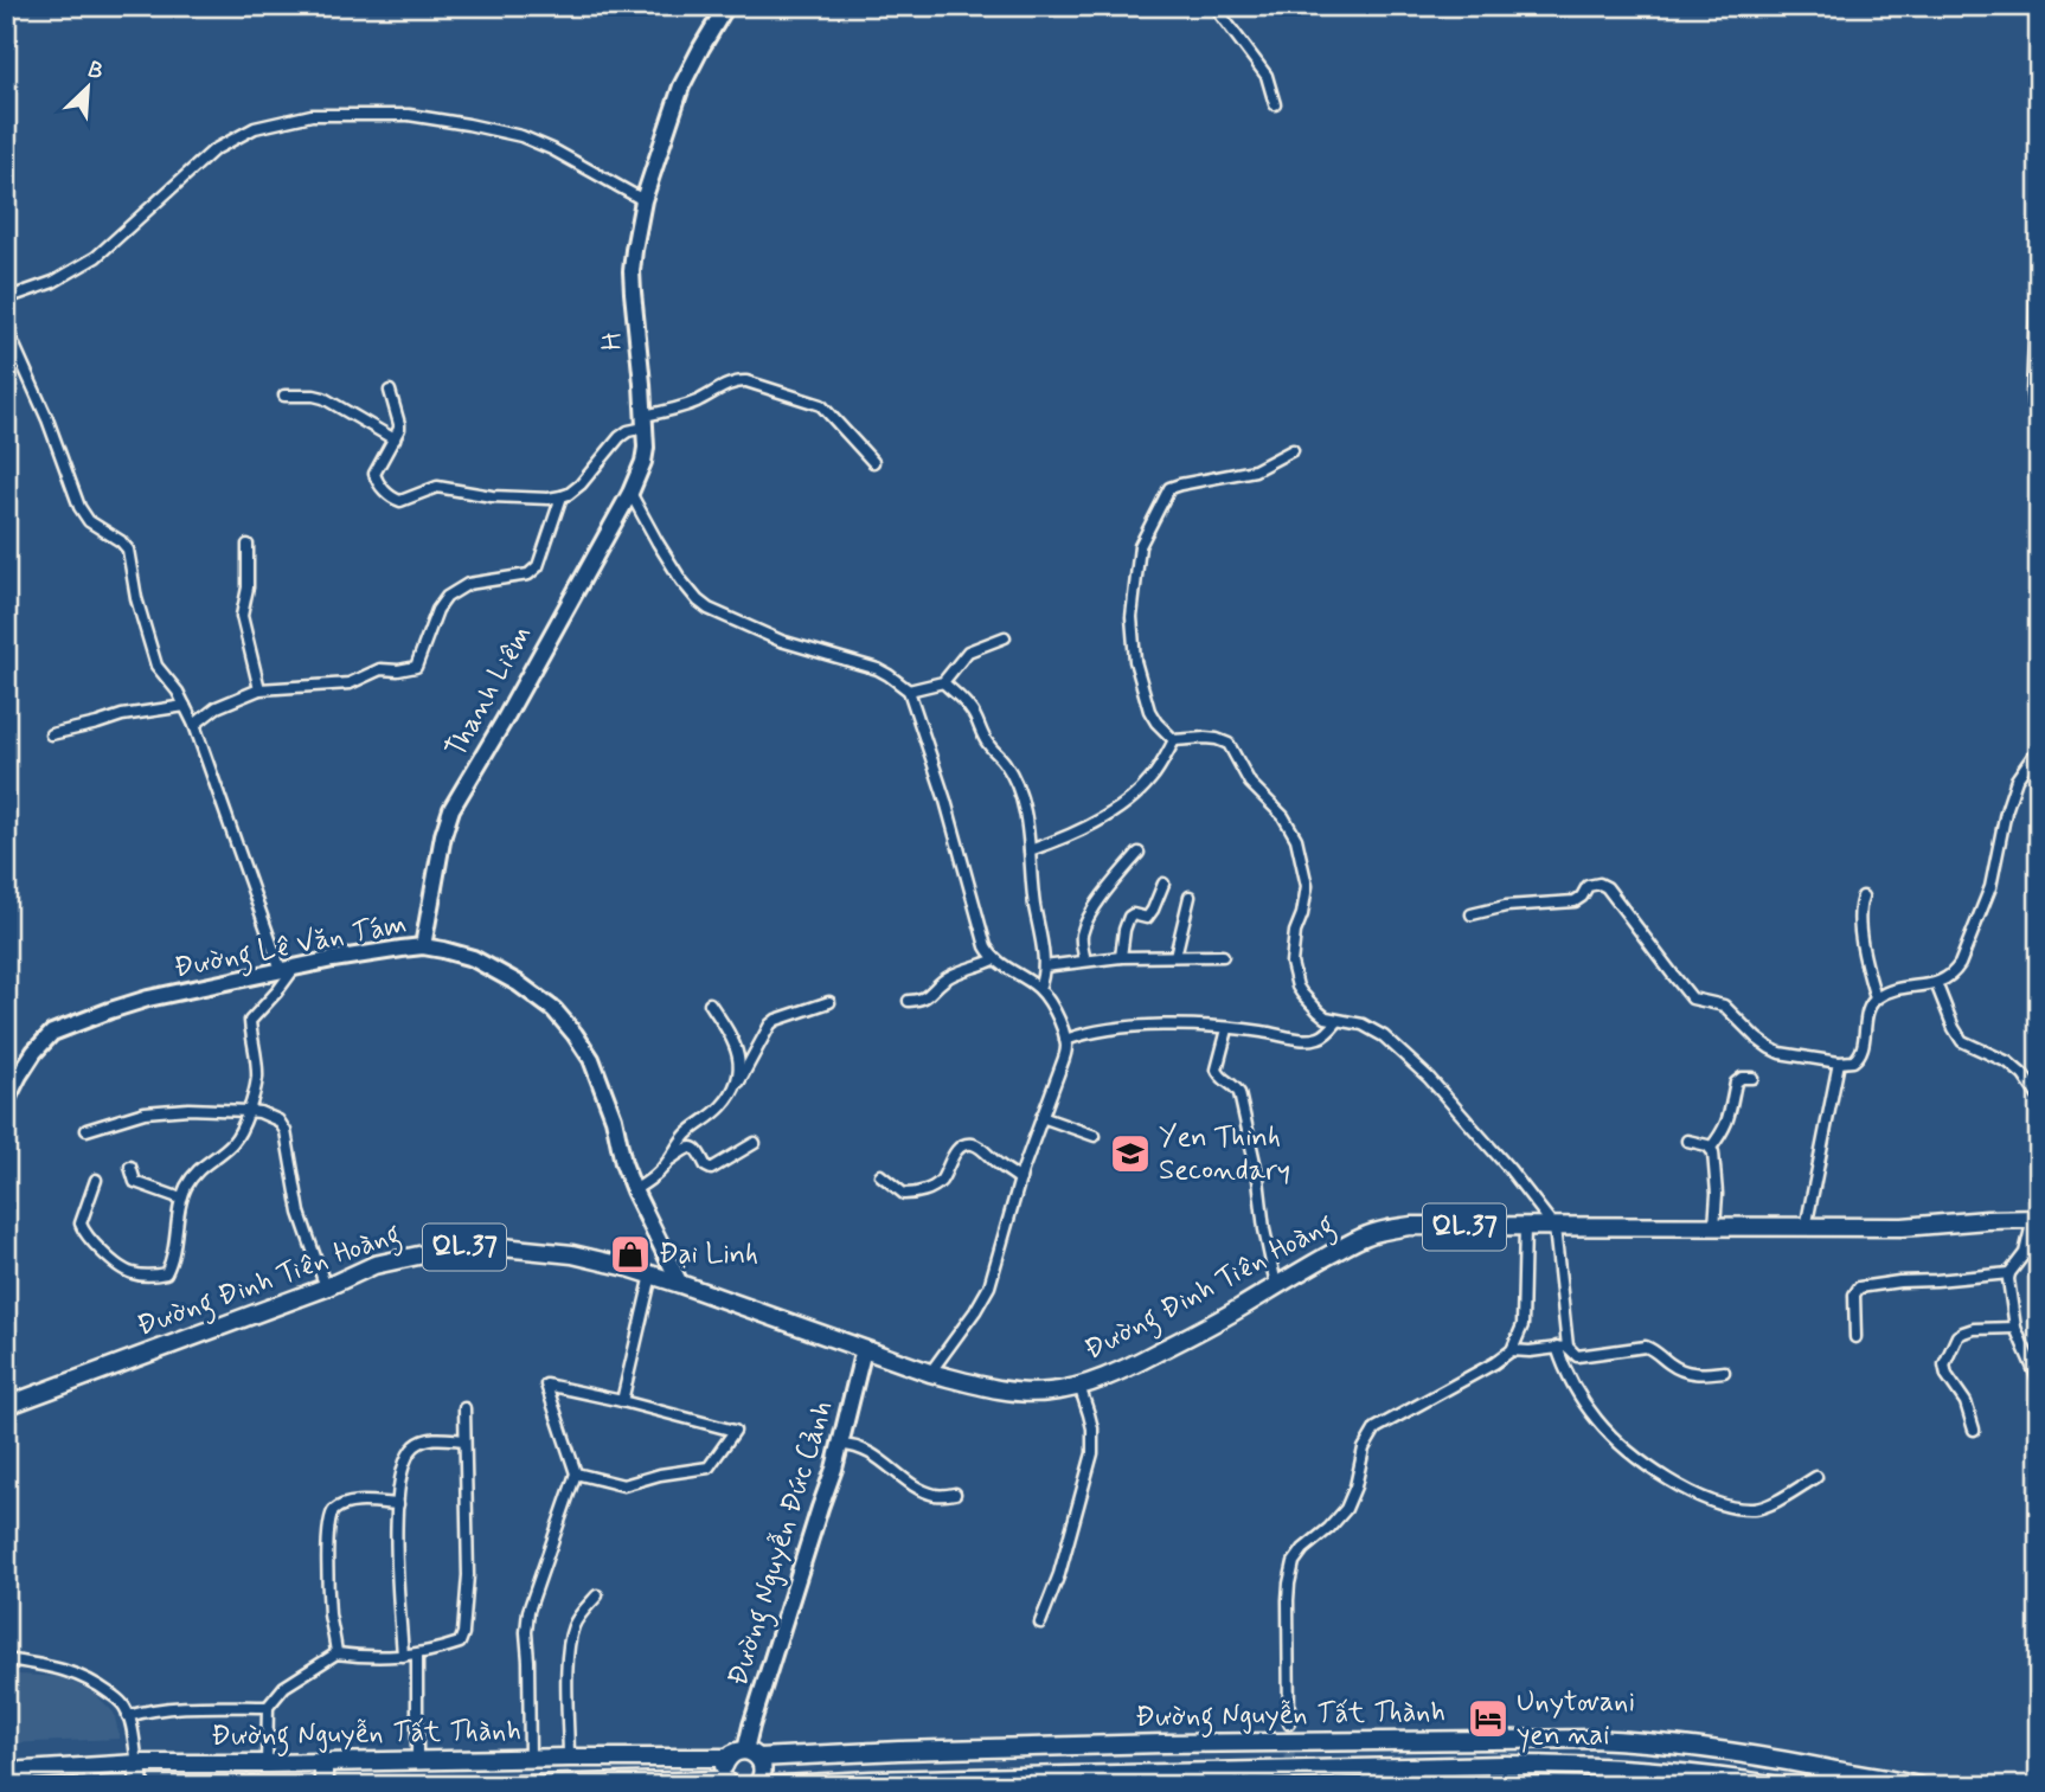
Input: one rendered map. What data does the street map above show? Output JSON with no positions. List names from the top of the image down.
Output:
{
  "streets": {
    "main road": ["QL.37", "Đường Đinh Tiên Hoàng", "Đường Nguyễn Tất Thành"],
    "street": [
      "H",
      "Thanh Liêm",
      "Đường Lê Văn Tám",
      "Đường Nguyễn Đức Cảnh"
    ]
  },
  "crossings": [
    ["H", "Thanh Liêm"],
    ["Thanh Liêm", "Đường Lê Văn Tám"],
    ["Đường Lê Văn Tám", "Đường Đinh Tiên Hoàng"],
    ["Đường Đinh Tiên Hoàng", "Đường Nguyễn Đức Cảnh"],
    ["Đường Nguyễn Đức Cảnh", "Đường Nguyễn Tất Thành"]
  ],
  "places": {
    "school or university": ["Yen Thinh Secondary"],
    "shop": ["Đại Linh"],
    "hotel": ["Unytovani yen nai"]
  },
  "north": "top right"
}
